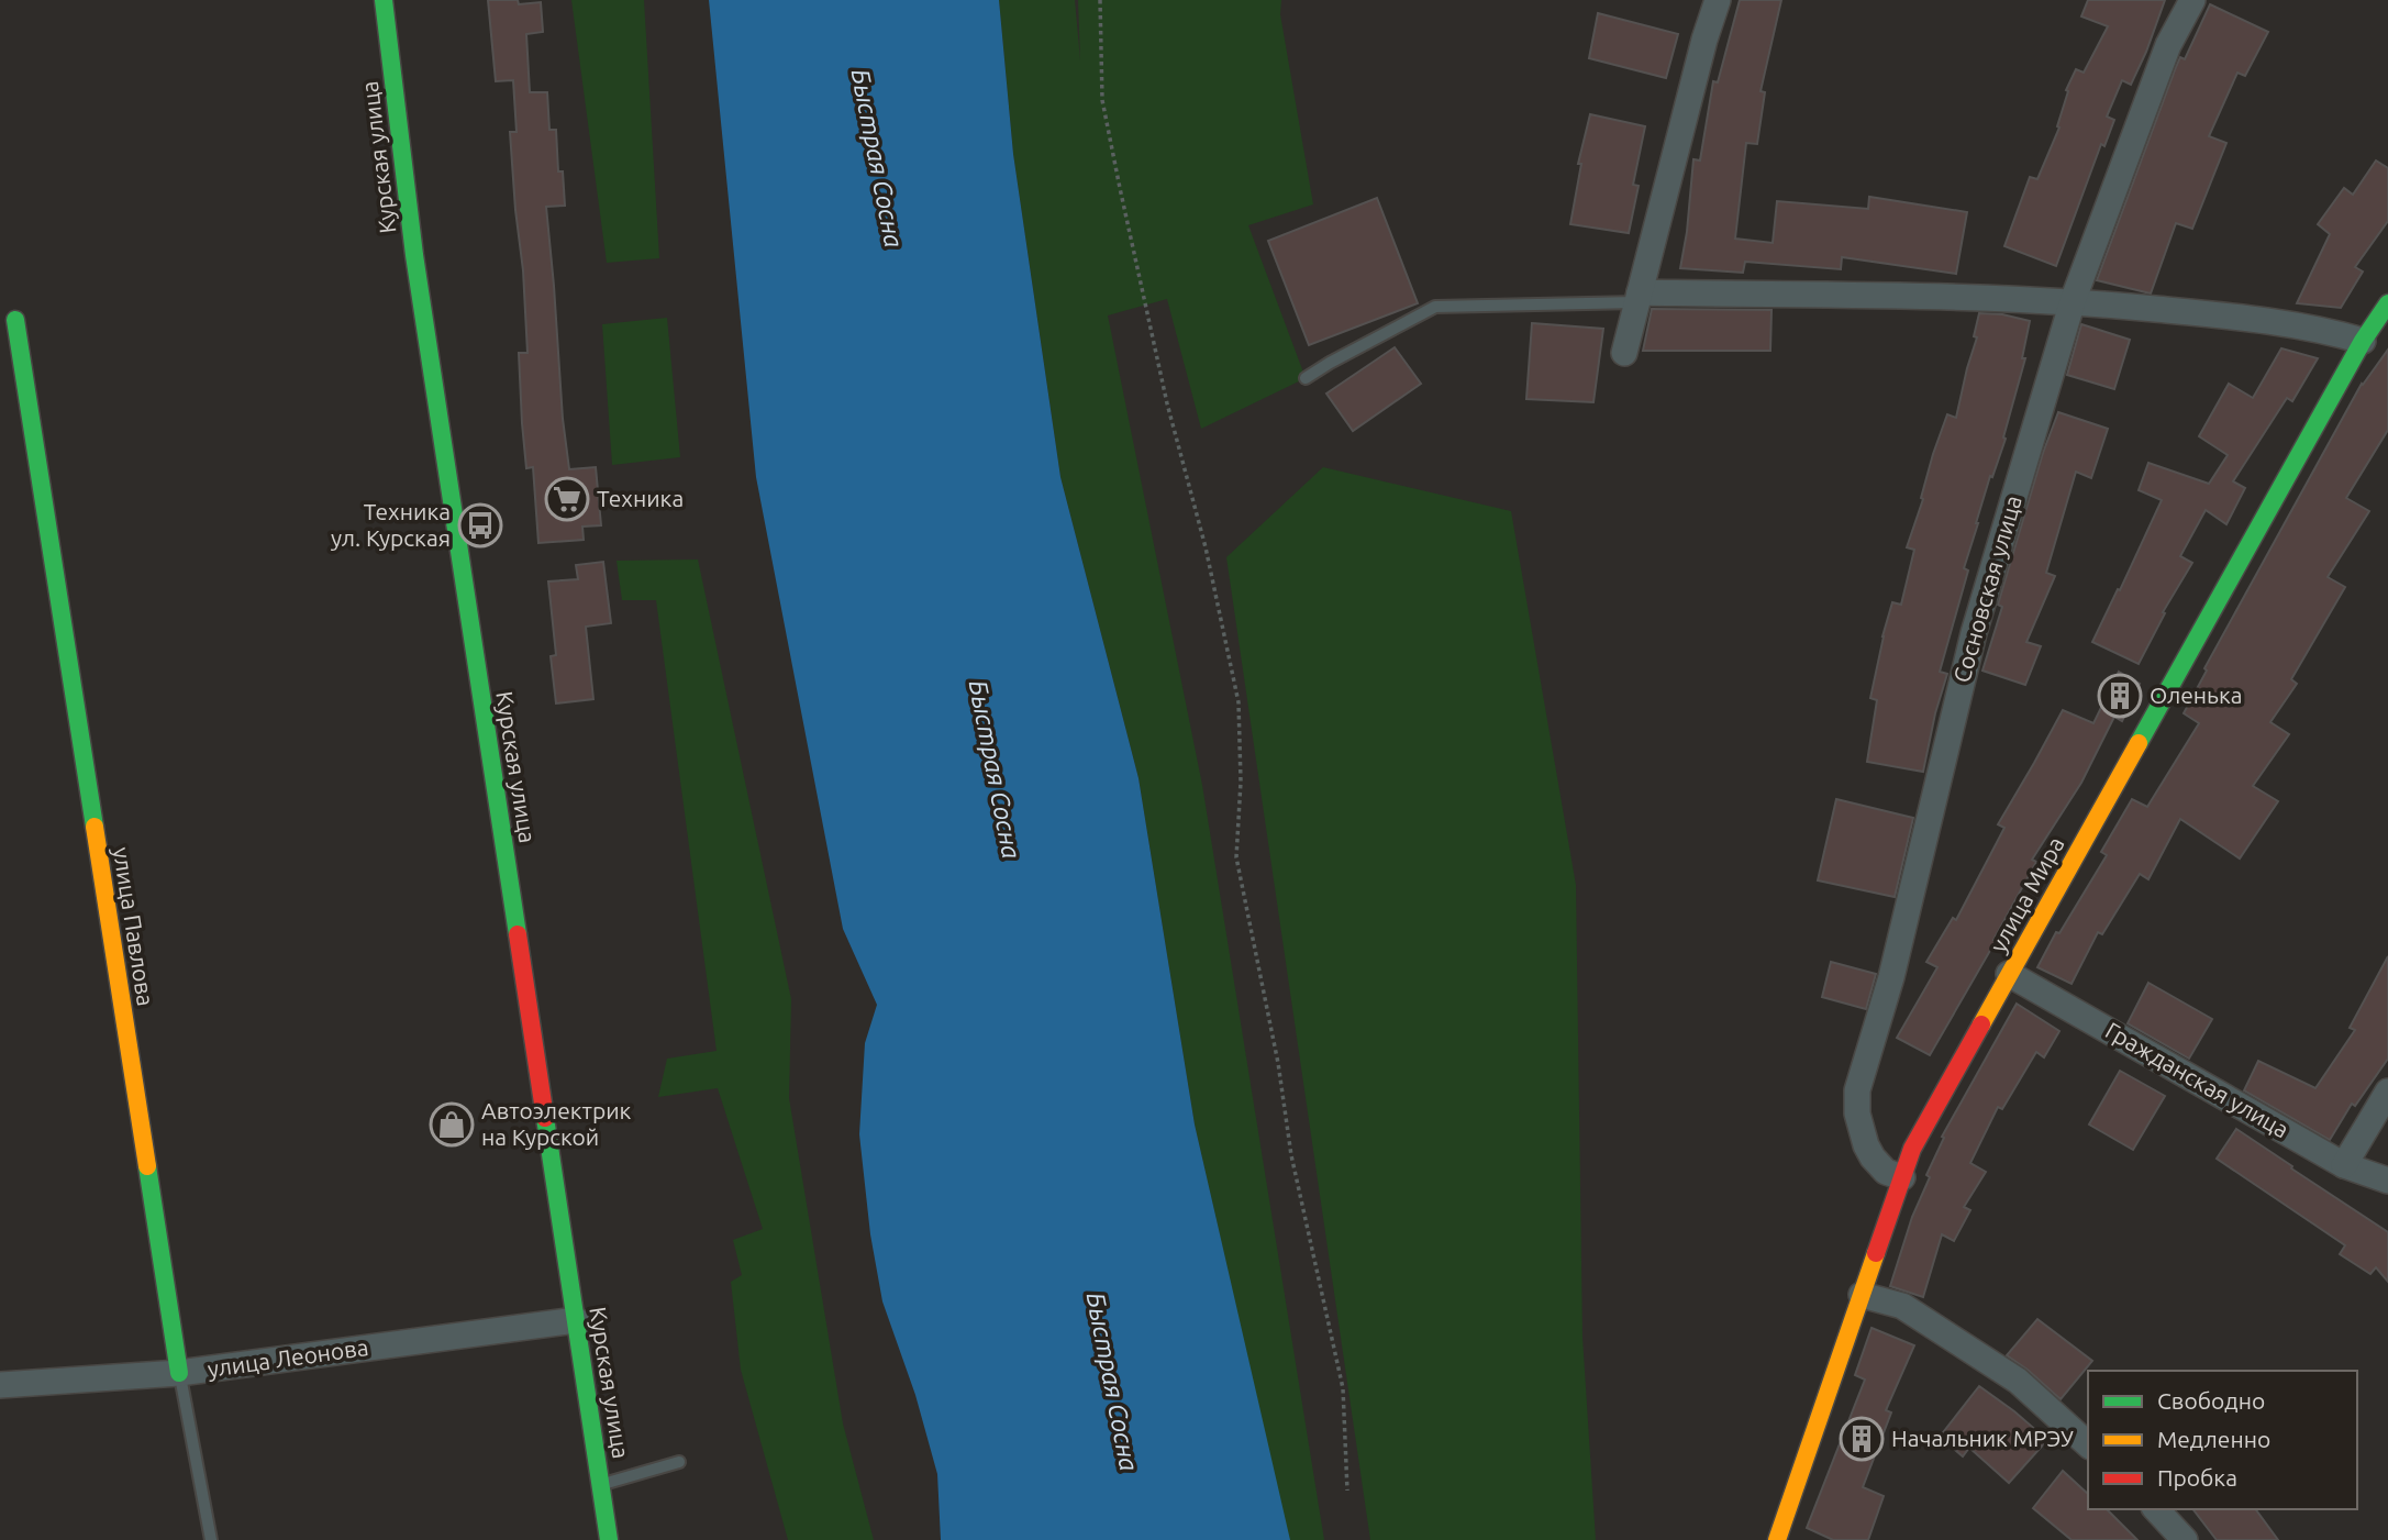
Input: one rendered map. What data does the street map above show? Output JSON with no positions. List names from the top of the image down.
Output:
{
  "streets": {
    "street": [
      "Курская улица",
      "Сосновская улица",
      "улица Мира",
      "улица Павлова",
      "Гражданская улица",
      "улица Леонова"
    ]
  },
  "crossings": [
    ["Курская улица", "улица Леонова"],
    ["Сосновская улица", "улица Мира"],
    ["улица Мира", "Гражданская улица"],
    ["улица Павлова", "улица Леонова"]
  ],
  "water": ["Быстрая Сосна"],
  "places": {
    "supermarket": ["Техника"],
    "bus stop": ["Техника ул. Курская"],
    "building": ["Оленька", "Начальник МРЭУ"],
    "shop": ["Автоэлектрик на Курской"]
  },
  "legend": ["Свободно", "Медленно", "Пробка"]
}
